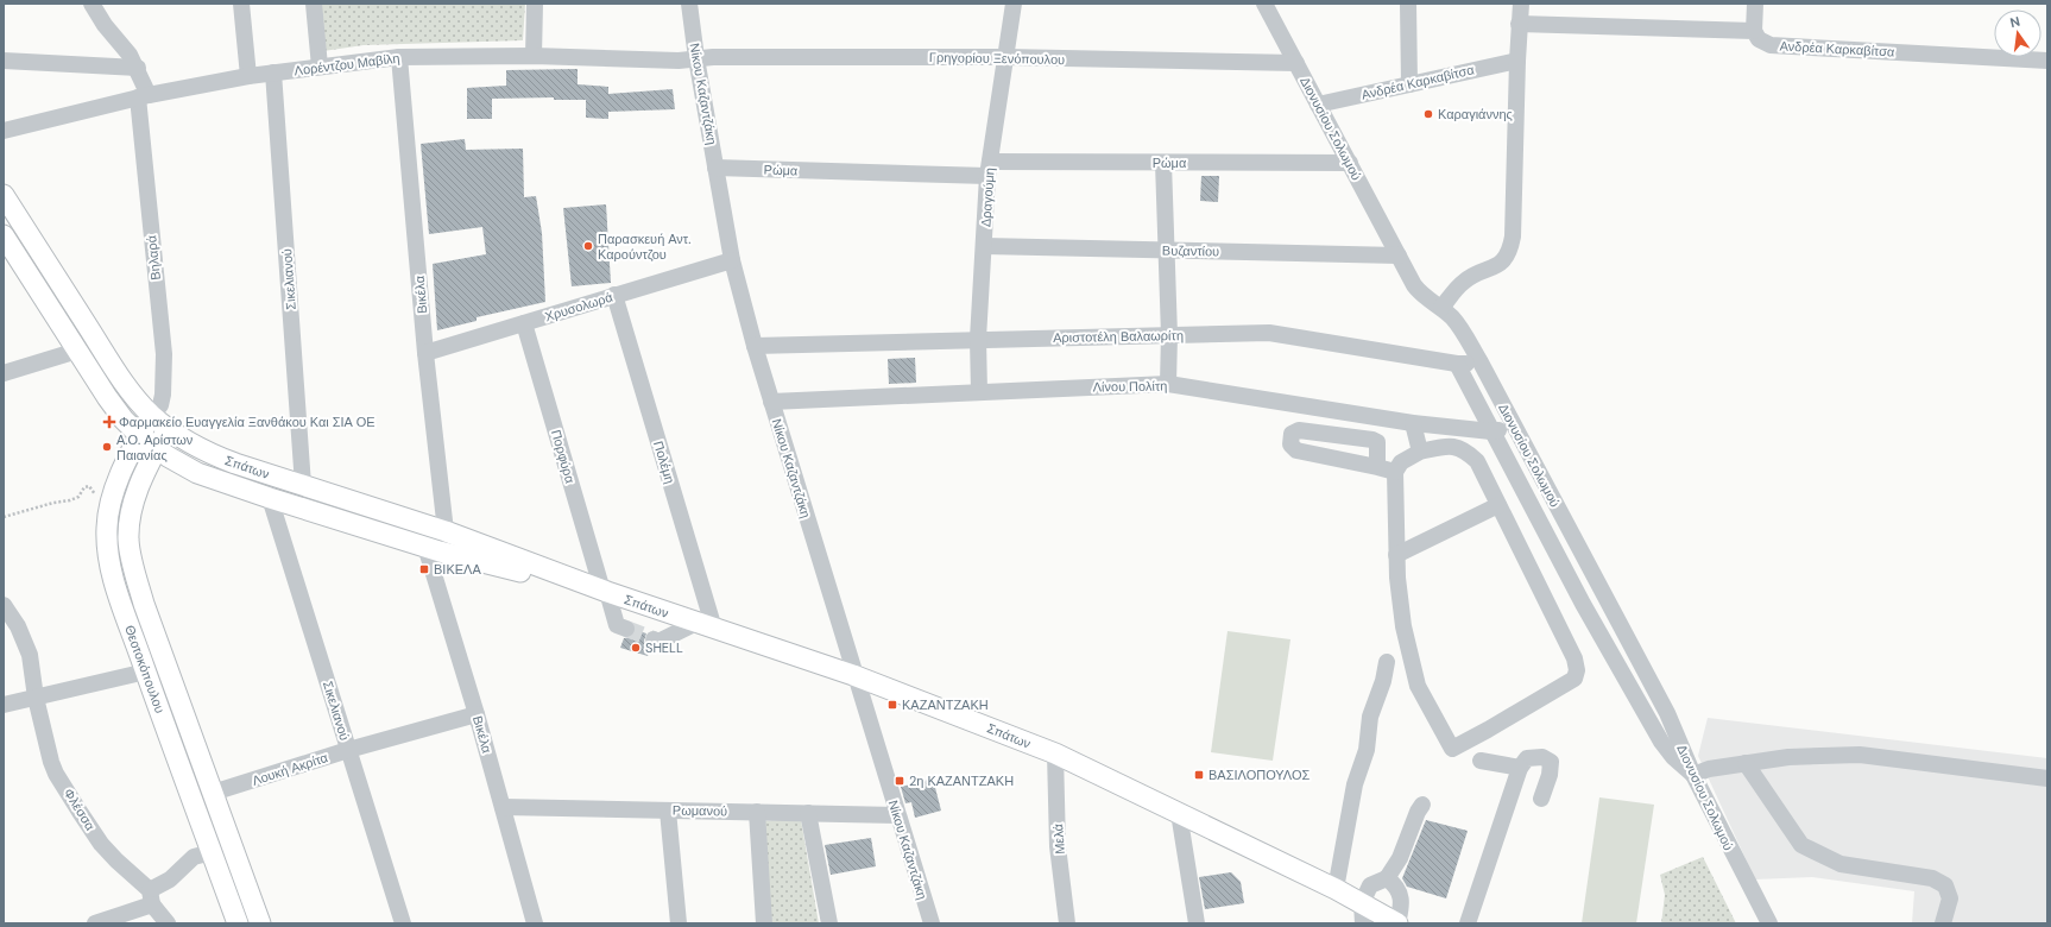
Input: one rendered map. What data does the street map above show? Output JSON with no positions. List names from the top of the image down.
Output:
{
  "streets": {
    "main road": ["Σπάτων", "Θεοτοκόπουλου"],
    "street": [
      "Ανδρέα Καρκαβίτσα",
      "Γρηγορίου Ξενόπουλου",
      "Λορέντζου Μαβίλη",
      "Νίκου Καζαντζάκη",
      "Διονυσίου Σολωμού",
      "Ρώμα",
      "Δραγούμη",
      "Βυζαντίου",
      "Βηλαρά",
      "Σικελιανού",
      "Βικέλα",
      "Χρυσολωρά",
      "Αριστοτέλη Βαλαωρίτη",
      "Λίνου Πολίτη",
      "Πορφύρα",
      "Πολέμη",
      "Λουκή Ακρίτα",
      "Φλέσσα",
      "Ρωμανού",
      "Μελά"
    ]
  },
  "crossings": [
    ["Ανδρέα Καρκαβίτσα", "Διονυσίου Σολωμού"],
    ["Γρηγορίου Ξενόπουλου", "Λορέντζου Μαβίλη"],
    ["Γρηγορίου Ξενόπουλου", "Νίκου Καζαντζάκη"],
    ["Γρηγορίου Ξενόπουλου", "Διονυσίου Σολωμού"],
    ["Γρηγορίου Ξενόπουλου", "Δραγούμη"],
    ["Λορέντζου Μαβίλη", "Νίκου Καζαντζάκη"],
    ["Λορέντζου Μαβίλη", "Βηλαρά"],
    ["Λορέντζου Μαβίλη", "Σικελιανού"],
    ["Λορέντζου Μαβίλη", "Βικέλα"],
    ["Νίκου Καζαντζάκη", "Ρώμα"],
    ["Νίκου Καζαντζάκη", "Χρυσολωρά"],
    ["Νίκου Καζαντζάκη", "Αριστοτέλη Βαλαωρίτη"],
    ["Νίκου Καζαντζάκη", "Λίνου Πολίτη"],
    ["Νίκου Καζαντζάκη", "Σπάτων"],
    ["Νίκου Καζαντζάκη", "Ρωμανού"],
    ["Διονυσίου Σολωμού", "Ρώμα"],
    ["Διονυσίου Σολωμού", "Βυζαντίου"],
    ["Διονυσίου Σολωμού", "Αριστοτέλη Βαλαωρίτη"],
    ["Διονυσίου Σολωμού", "Λίνου Πολίτη"],
    ["Ρώμα", "Δραγούμη"],
    ["Δραγούμη", "Βυζαντίου"],
    ["Δραγούμη", "Αριστοτέλη Βαλαωρίτη"],
    ["Δραγούμη", "Λίνου Πολίτη"],
    ["Βηλαρά", "Σπάτων"],
    ["Βηλαρά", "Θεοτοκόπουλου"],
    ["Σικελιανού", "Σπάτων"],
    ["Σικελιανού", "Λουκή Ακρίτα"],
    ["Βικέλα", "Χρυσολωρά"],
    ["Βικέλα", "Σπάτων"],
    ["Βικέλα", "Λουκή Ακρίτα"],
    ["Βικέλα", "Ρωμανού"],
    ["Χρυσολωρά", "Πορφύρα"],
    ["Χρυσολωρά", "Πολέμη"],
    ["Πορφύρα", "Σπάτων"],
    ["Πολέμη", "Σπάτων"],
    ["Σπάτων", "Θεοτοκόπουλου"],
    ["Σπάτων", "Μελά"],
    ["Θεοτοκόπουλου", "Λουκή Ακρίτα"]
  ],
  "places": {
    "other": [
      "Καραγιάννης",
      "Παρασκευή Αντ. Καρούντζου",
      "Α.Ο. Αρίστων Παιανίας",
      "SHELL"
    ],
    "health": ["Φαρμακείο Ευαγγελία Ξανθάκου Και ΣΙΑ ΟΕ"],
    "transit": [
      "ΒΙΚΕΛΑ",
      "ΚΑΖΑΝΤΖΑΚΗ",
      "ΒΑΣΙΛΟΠΟΥΛΟΣ",
      "2η ΚΑΖΑΝΤΖΑΚΗ"
    ]
  },
  "north": "top"
}
